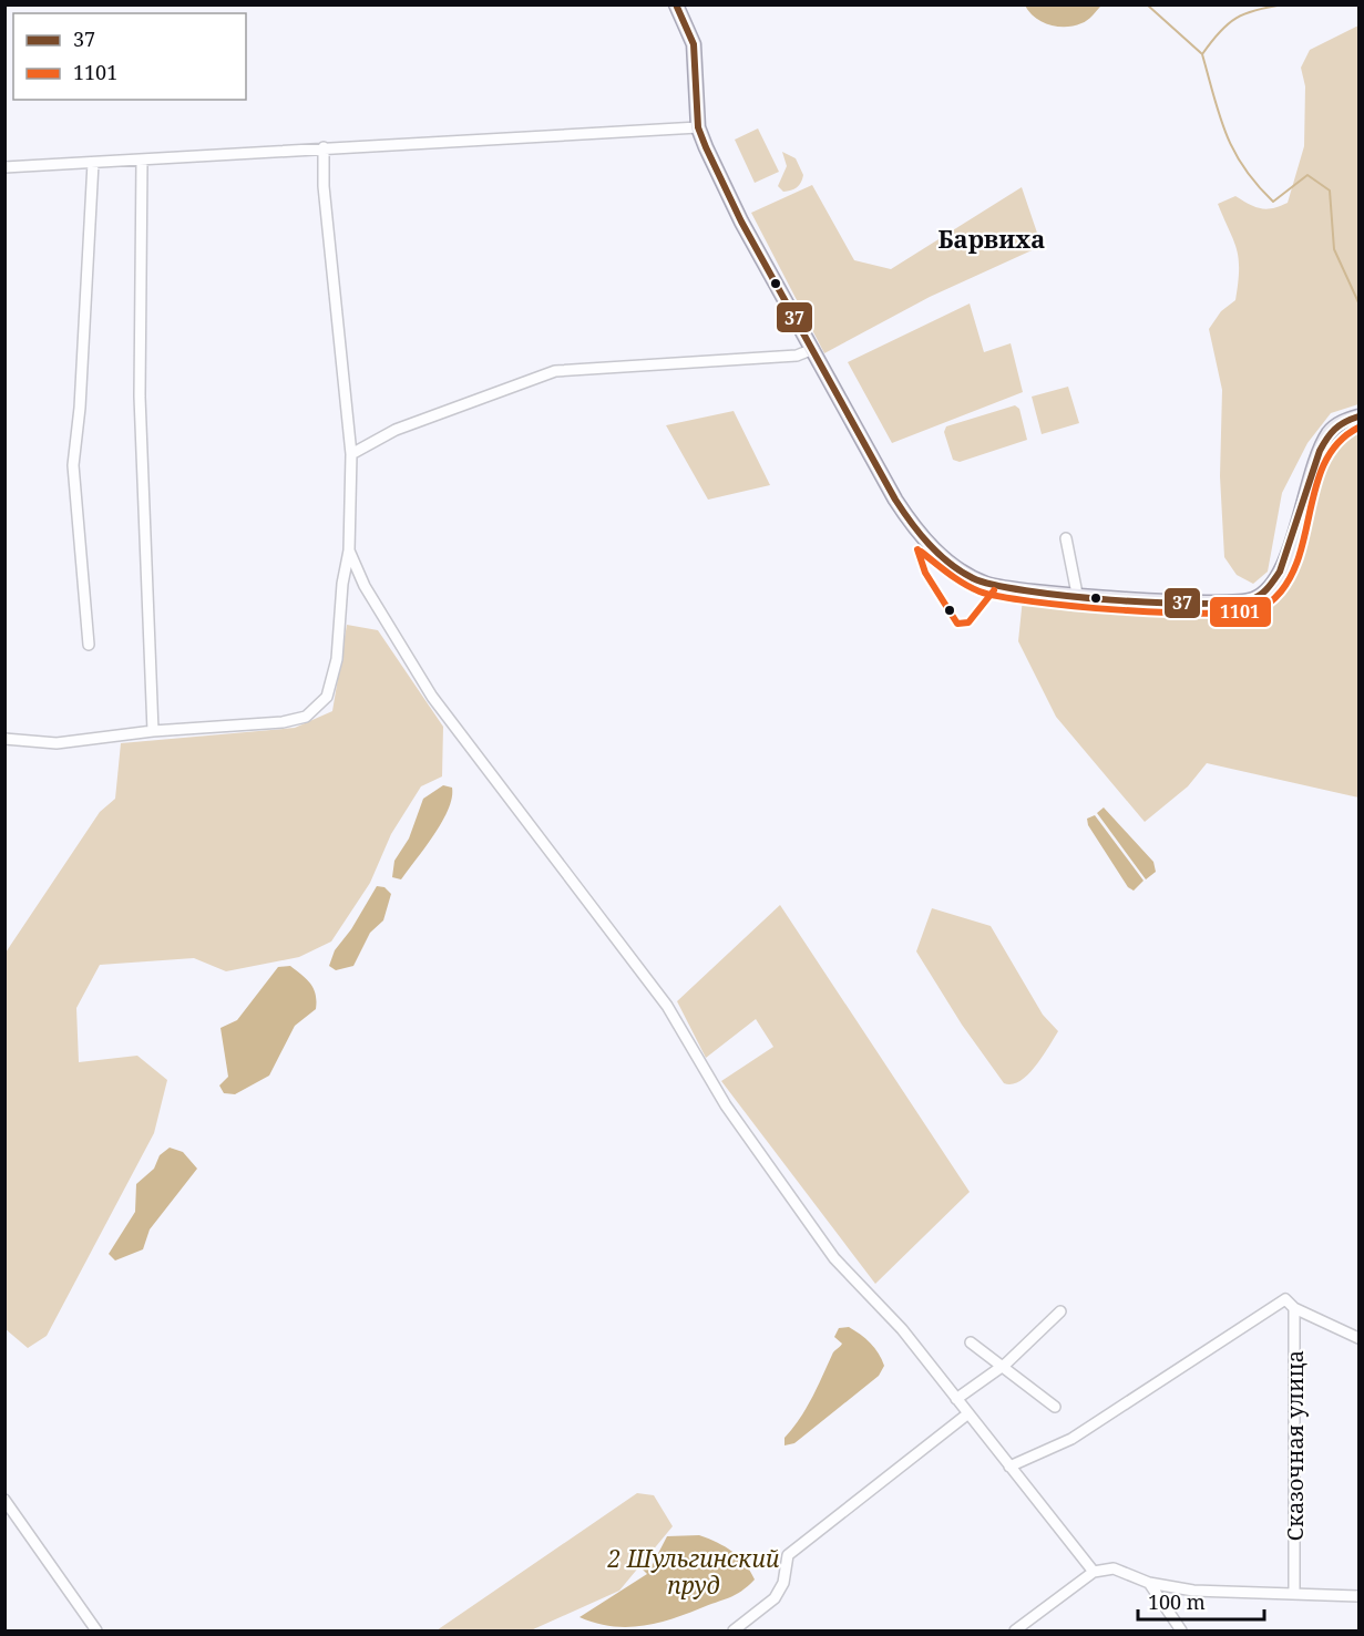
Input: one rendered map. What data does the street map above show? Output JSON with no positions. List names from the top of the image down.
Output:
{
  "streets": {
    "street": ["Сказочная улица"]
  },
  "districts": ["Барвиха"],
  "water": ["2 Шульгинский пруд"],
  "lines": ["transit line 37", "transit line 1101"],
  "legend": ["37", "1101"],
  "scale_bar": "100 m"
}
